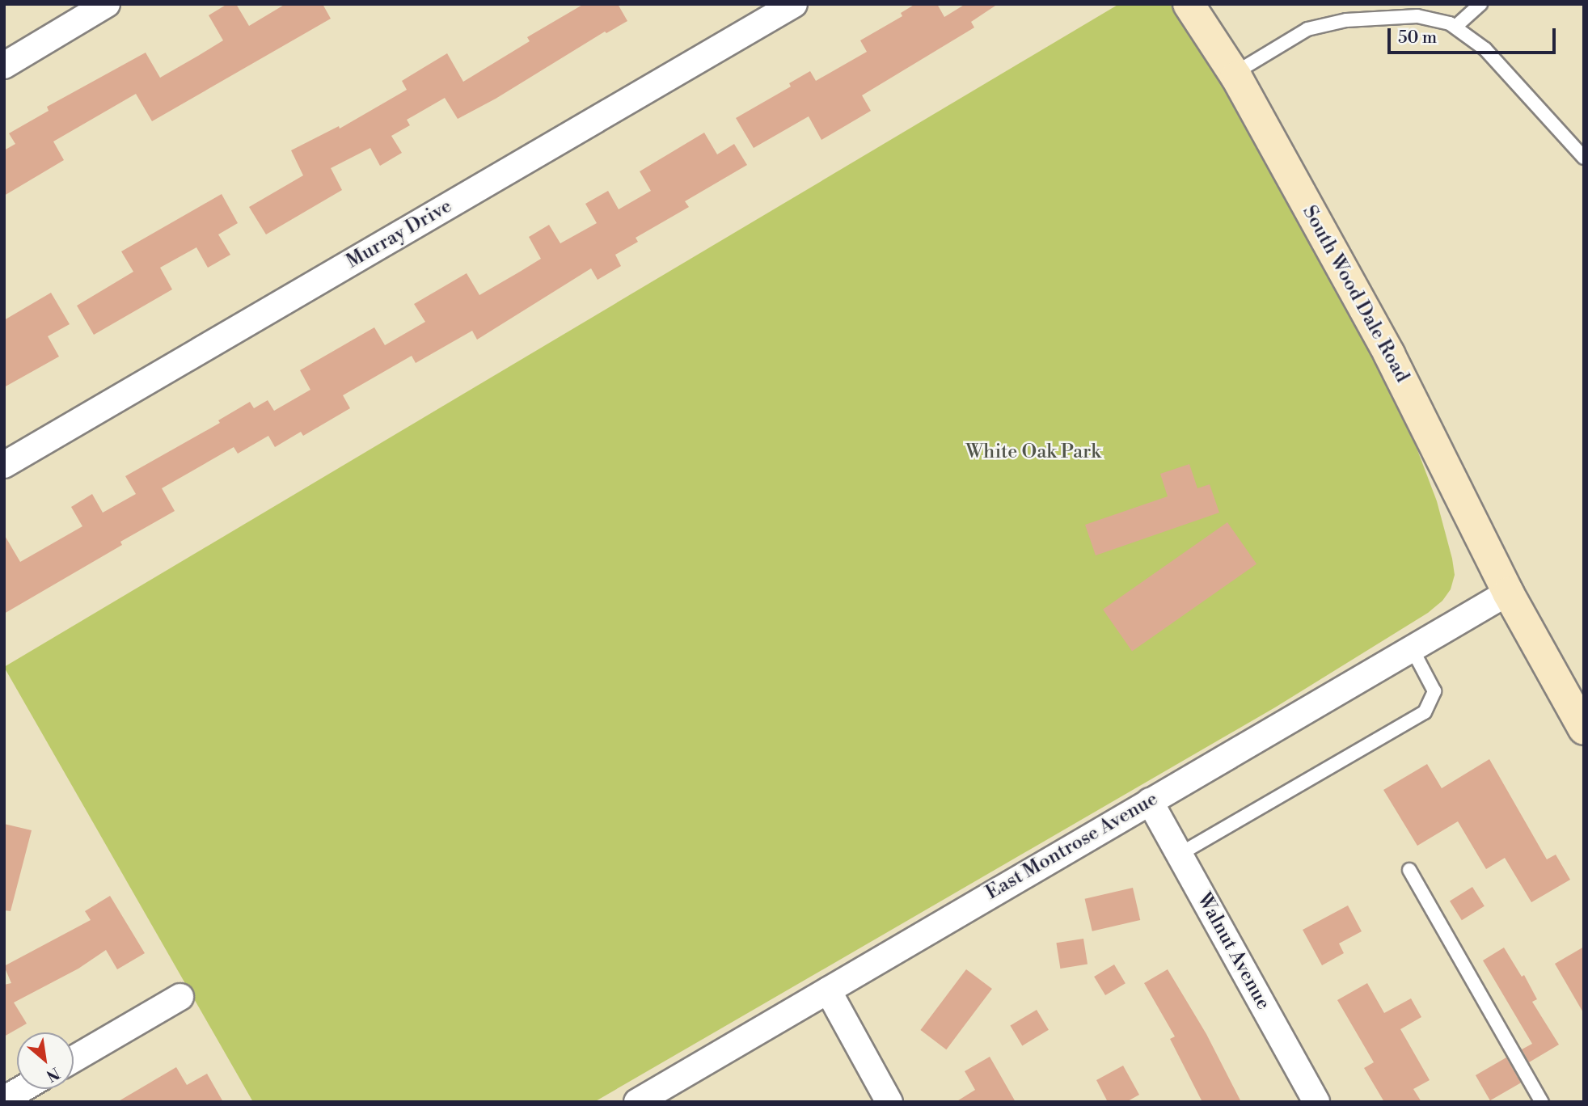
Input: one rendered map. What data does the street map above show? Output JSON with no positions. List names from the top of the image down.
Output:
{
  "streets": {
    "main road": ["South Wood Dale Road"],
    "street": ["Murray Drive", "East Montrose Avenue", "Walnut Avenue"]
  },
  "crossings": [
    ["South Wood Dale Road", "East Montrose Avenue"],
    ["East Montrose Avenue", "Walnut Avenue"]
  ],
  "parks": ["White Oak Park"],
  "scale_bar": "50 m",
  "north": "bottom right"
}
